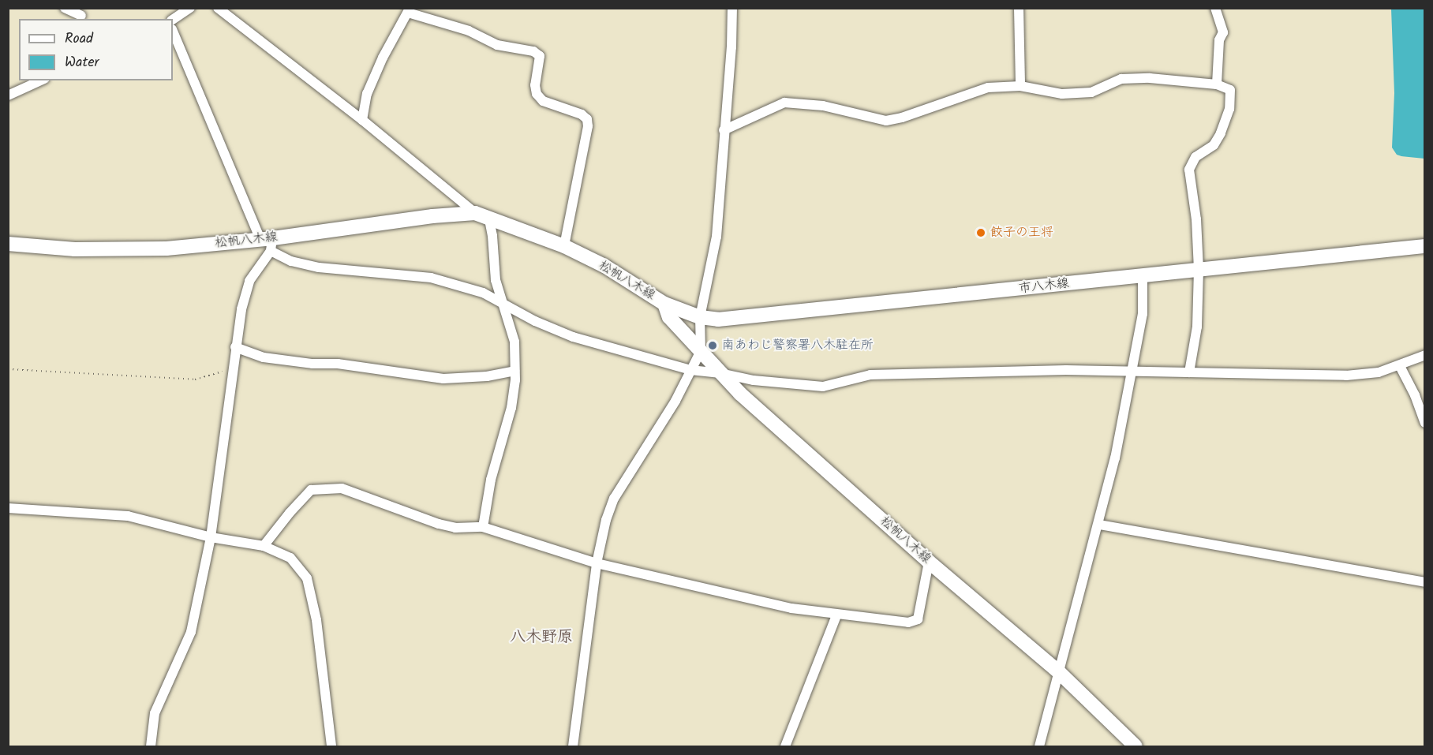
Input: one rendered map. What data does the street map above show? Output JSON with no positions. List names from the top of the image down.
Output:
{
  "streets": {
    "main road": ["松帆八木線", "市八木線"]
  },
  "crossings": [
    ["松帆八木線", "市八木線"]
  ],
  "districts": ["八木野原"],
  "places": ["餃子の王将", "南あわじ警察署八木駐在所"],
  "legend": ["Road", "Water"]
}
